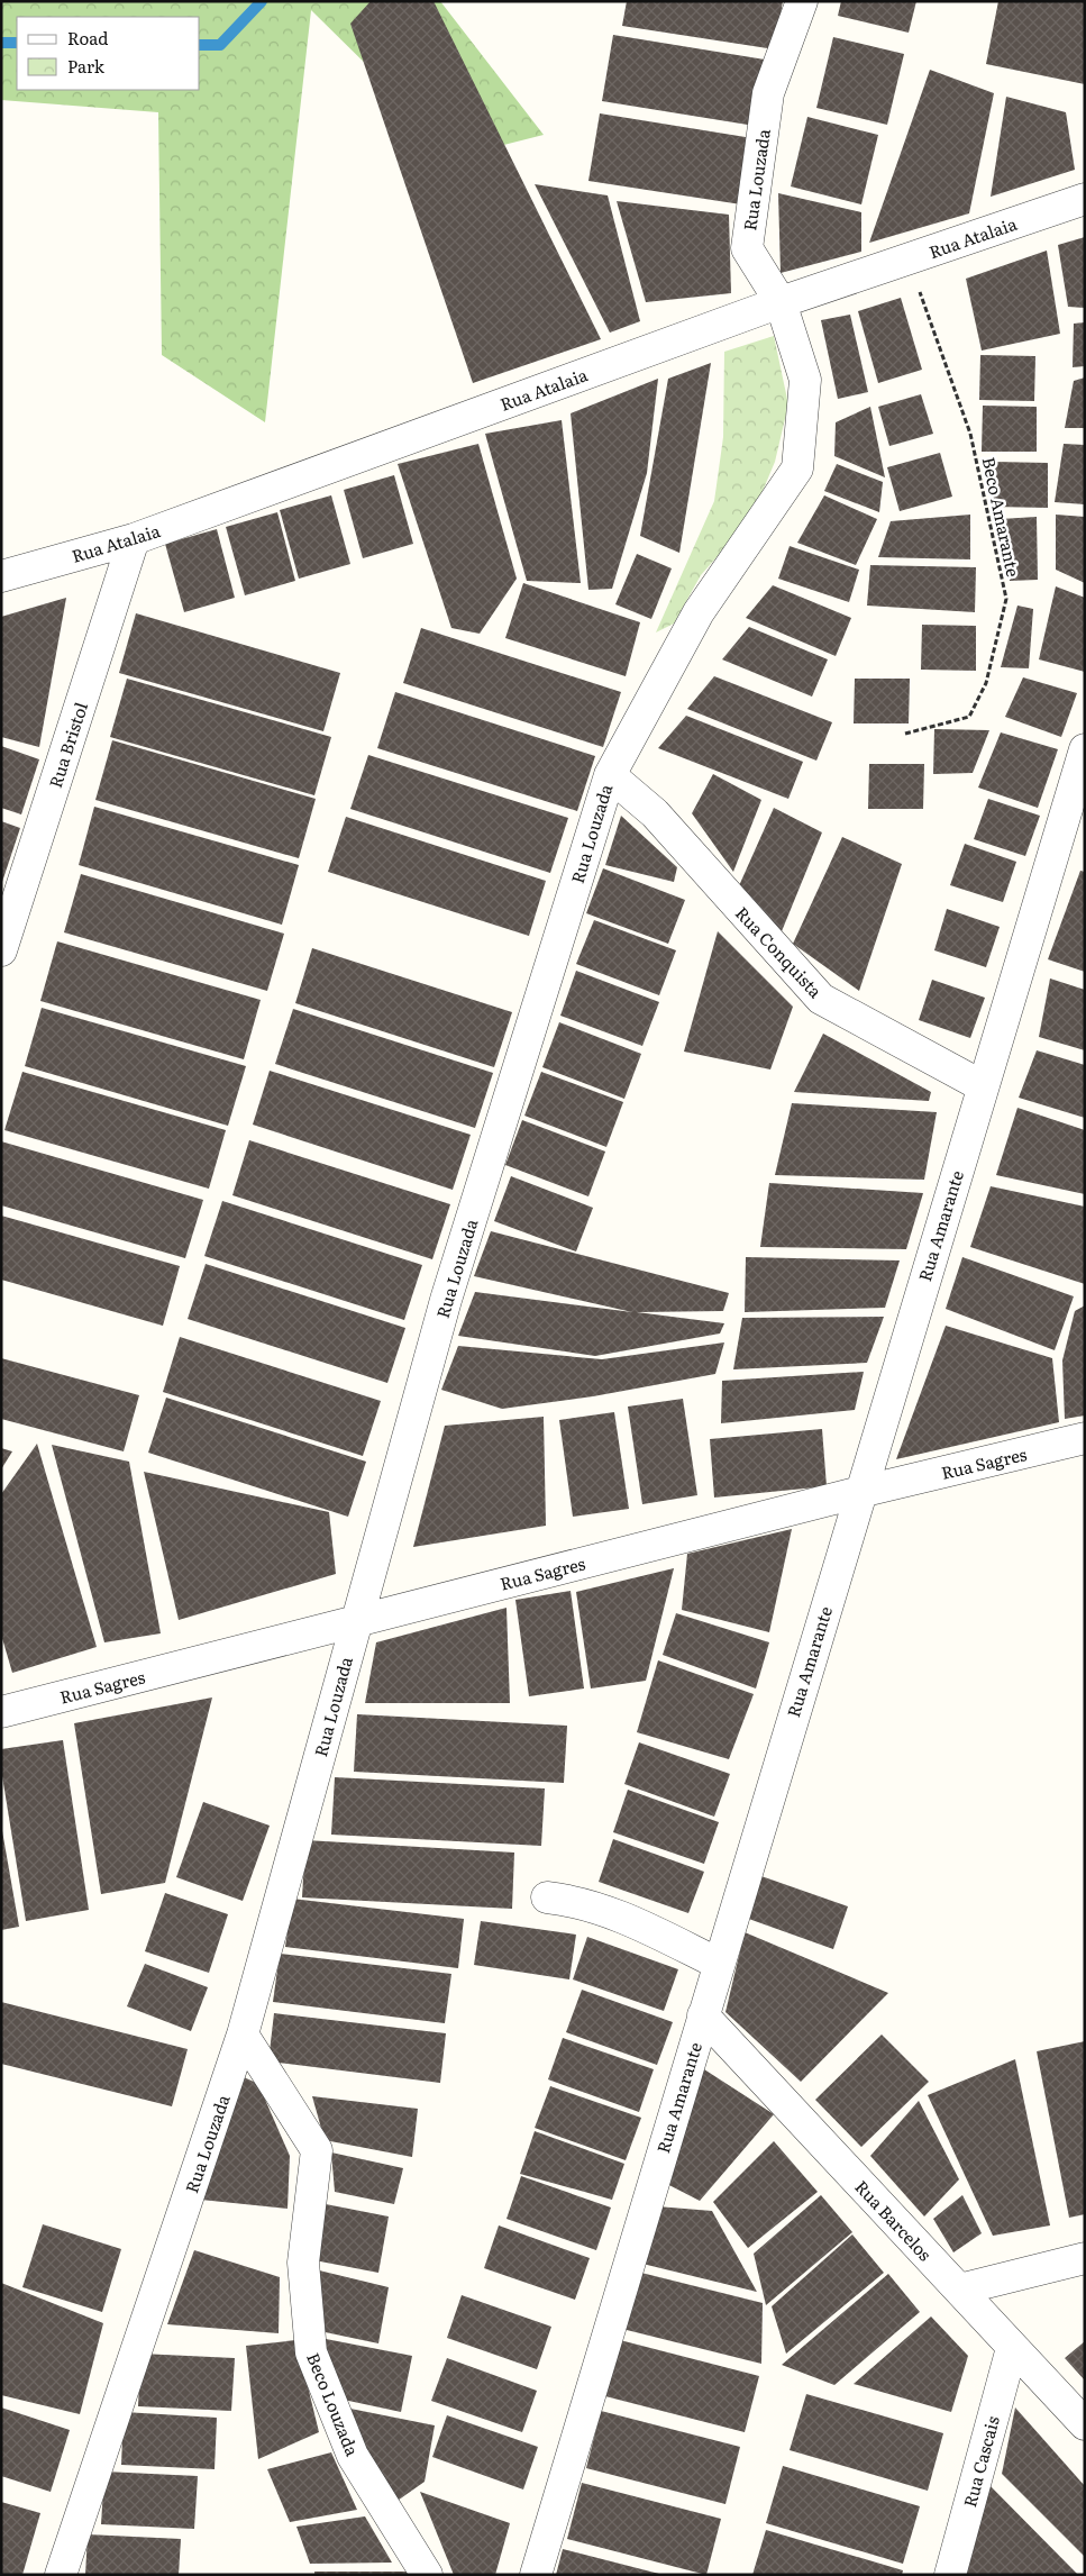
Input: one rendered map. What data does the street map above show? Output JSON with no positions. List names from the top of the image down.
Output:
{
  "streets": {
    "street": [
      "Rua Louzada",
      "Rua Atalaia",
      "Rua Bristol",
      "Rua Conquista",
      "Rua Amarante",
      "Rua Sagres",
      "Rua Barcelos",
      "Beco Louzada",
      "Rua Cascais"
    ],
    "path": ["Beco Amarante"]
  },
  "crossings": [
    ["Rua Louzada", "Rua Atalaia"],
    ["Rua Louzada", "Rua Conquista"],
    ["Rua Louzada", "Rua Sagres"],
    ["Rua Louzada", "Beco Louzada"],
    ["Rua Atalaia", "Beco Amarante"],
    ["Rua Atalaia", "Rua Bristol"],
    ["Rua Conquista", "Rua Amarante"],
    ["Rua Amarante", "Rua Sagres"],
    ["Rua Amarante", "Rua Barcelos"],
    ["Rua Barcelos", "Rua Cascais"]
  ],
  "legend": ["Road", "Park"]
}
